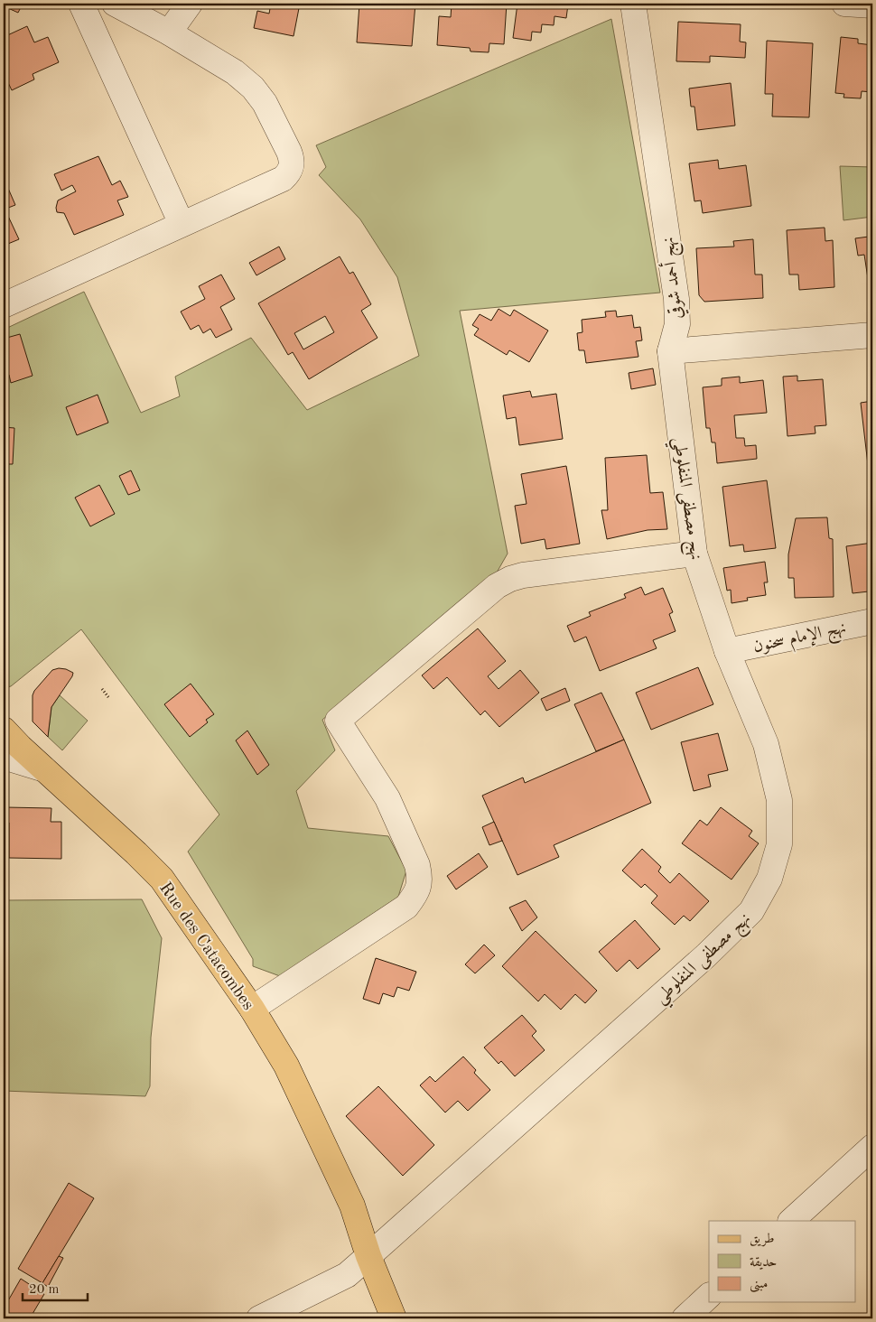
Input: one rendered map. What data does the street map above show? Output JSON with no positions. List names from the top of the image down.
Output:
{
  "streets": {
    "main road": ["Rue des Catacombes"],
    "street": ["نهج أحمد شوقي", "نهج مصطفى المنفلوطي", "نهج الإمام سحنون"]
  },
  "crossings": [
    ["نهج أحمد شوقي", "نهج مصطفى المنفلوطي"],
    ["نهج مصطفى المنفلوطي", "نهج الإمام سحنون"],
    ["نهج مصطفى المنفلوطي", "Rue des Catacombes"]
  ],
  "legend": ["طريق", "حديقة", "مبنى"],
  "scale_bar": "20 m"
}
